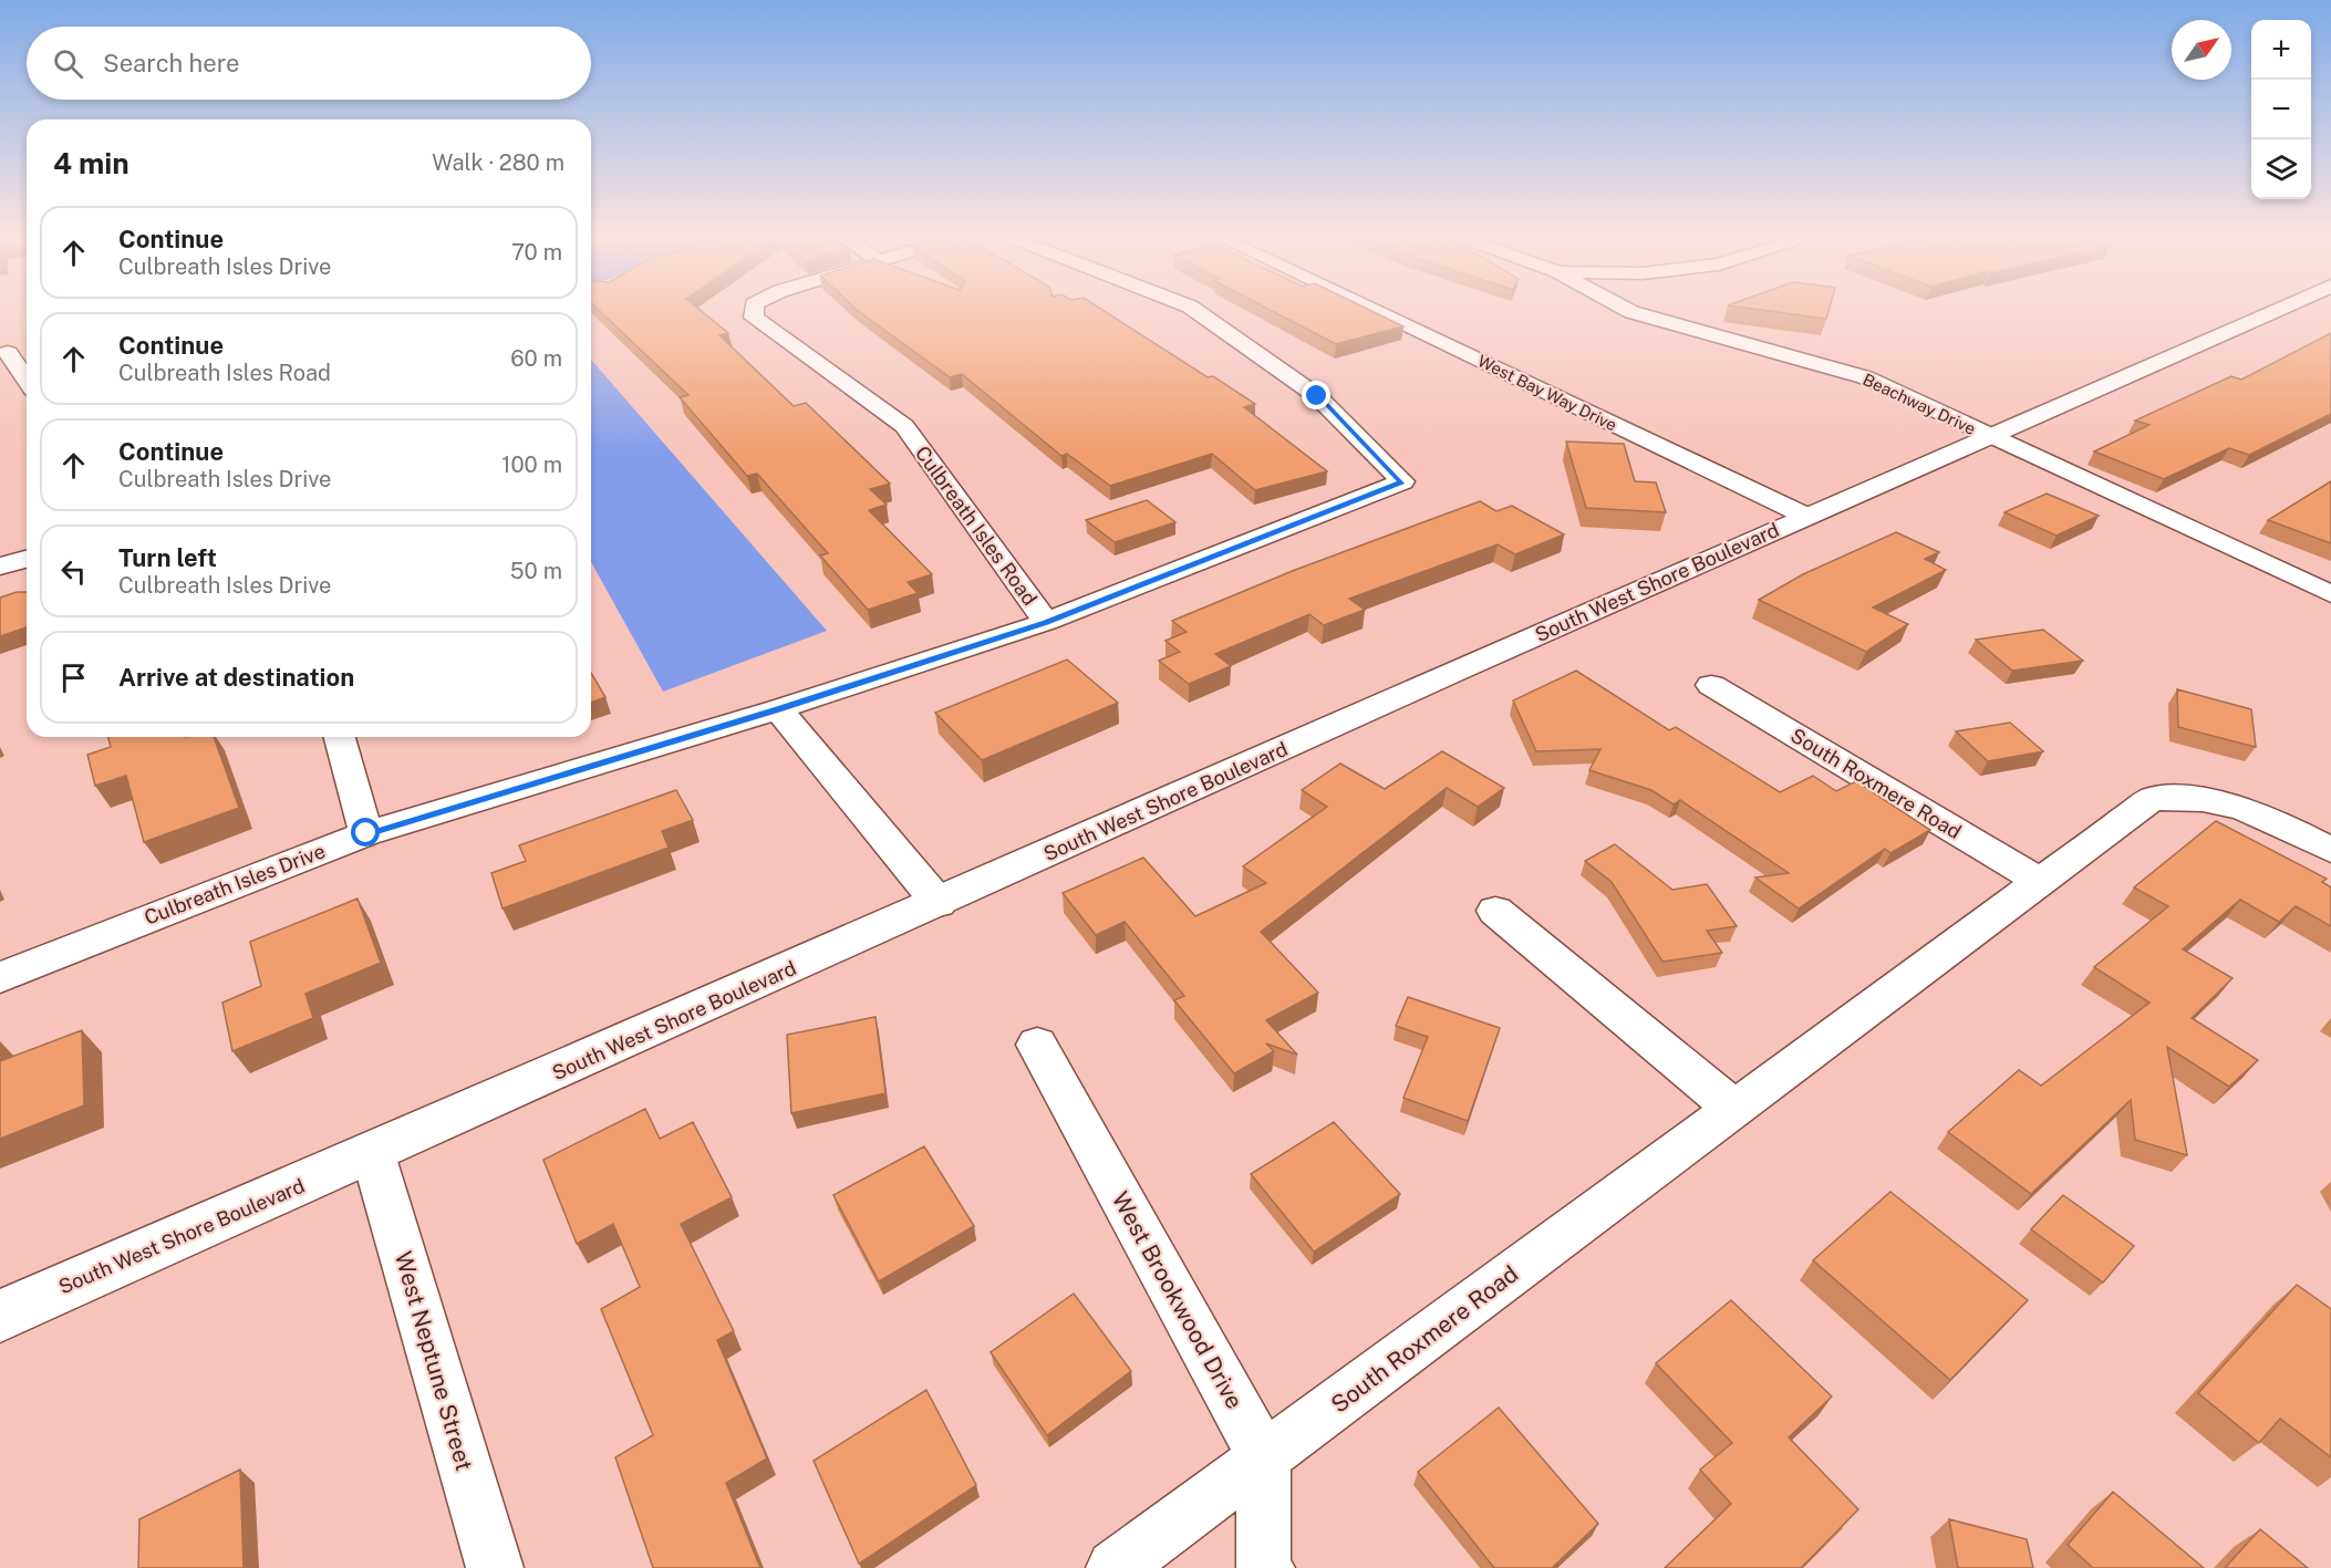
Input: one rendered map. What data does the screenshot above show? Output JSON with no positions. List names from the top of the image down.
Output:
{
  "streets": {
    "street": [
      "West Bay Way Drive",
      "Beachway Drive",
      "Culbreath Isles Road",
      "South West Shore Boulevard",
      "South Roxmere Road",
      "Culbreath Isles Drive",
      "West Brookwood Drive",
      "West Neptune Street"
    ]
  },
  "crossings": [
    ["West Bay Way Drive", "South West Shore Boulevard"],
    ["Beachway Drive", "South West Shore Boulevard"],
    ["Culbreath Isles Road", "Culbreath Isles Drive"],
    ["South West Shore Boulevard", "West Neptune Street"],
    ["South Roxmere Road", "West Brookwood Drive"]
  ],
  "north": "top right",
  "page": {
    "map_buttons": ["+", "−"],
    "search": "Search here",
    "heading": ["4 min", "Walk · 280 m"],
    "list": [
      ["Continue", "Culbreath Isles Drive", "70 m"],
      ["Continue", "Culbreath Isles Road", "60 m"],
      ["Continue", "Culbreath Isles Drive", "100 m"],
      ["Turn left", "Culbreath Isles Drive", "50 m"],
      "Arrive at destination"
    ]
  }
}
